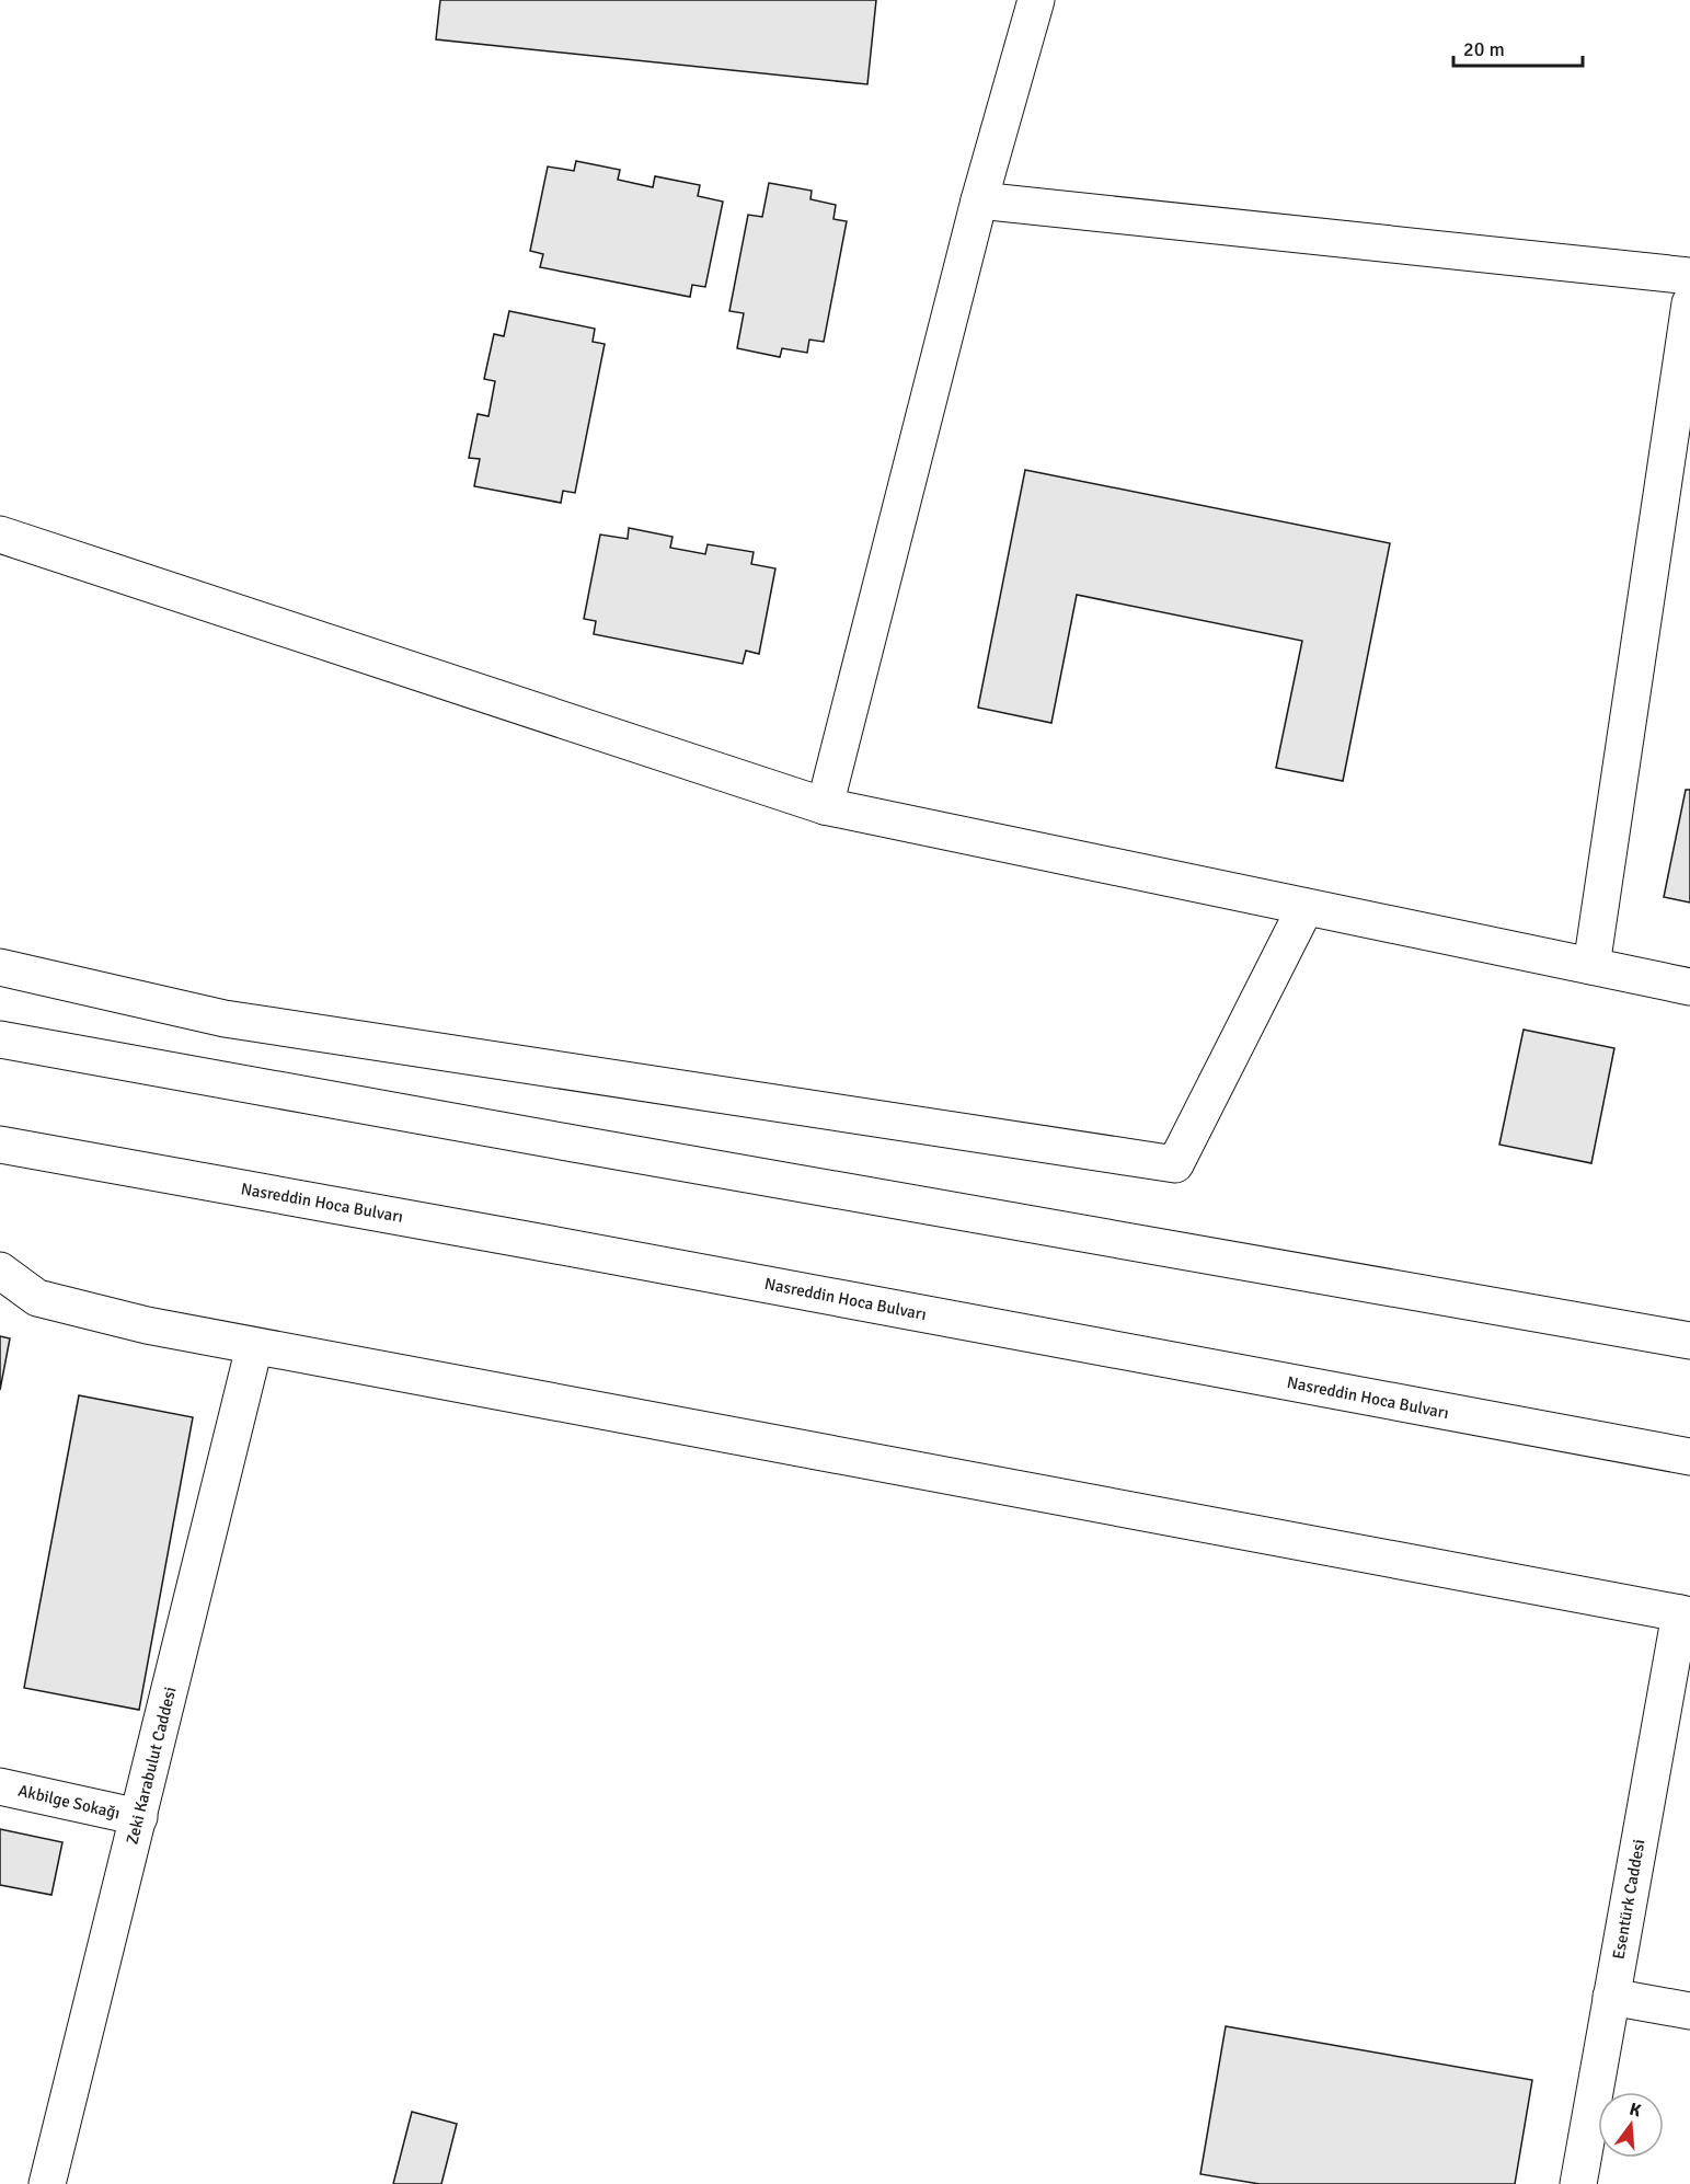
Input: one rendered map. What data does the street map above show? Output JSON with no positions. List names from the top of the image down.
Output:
{
  "streets": {
    "main road": [
      "Nasreddin Hoca Bulvarı",
      "Zeki Karabulut Caddesi",
      "Akbilge Sokağı",
      "Esentürk Caddesi"
    ]
  },
  "crossings": [
    ["Zeki Karabulut Caddesi", "Akbilge Sokağı"]
  ],
  "scale_bar": "20 m",
  "north": "top"
}
